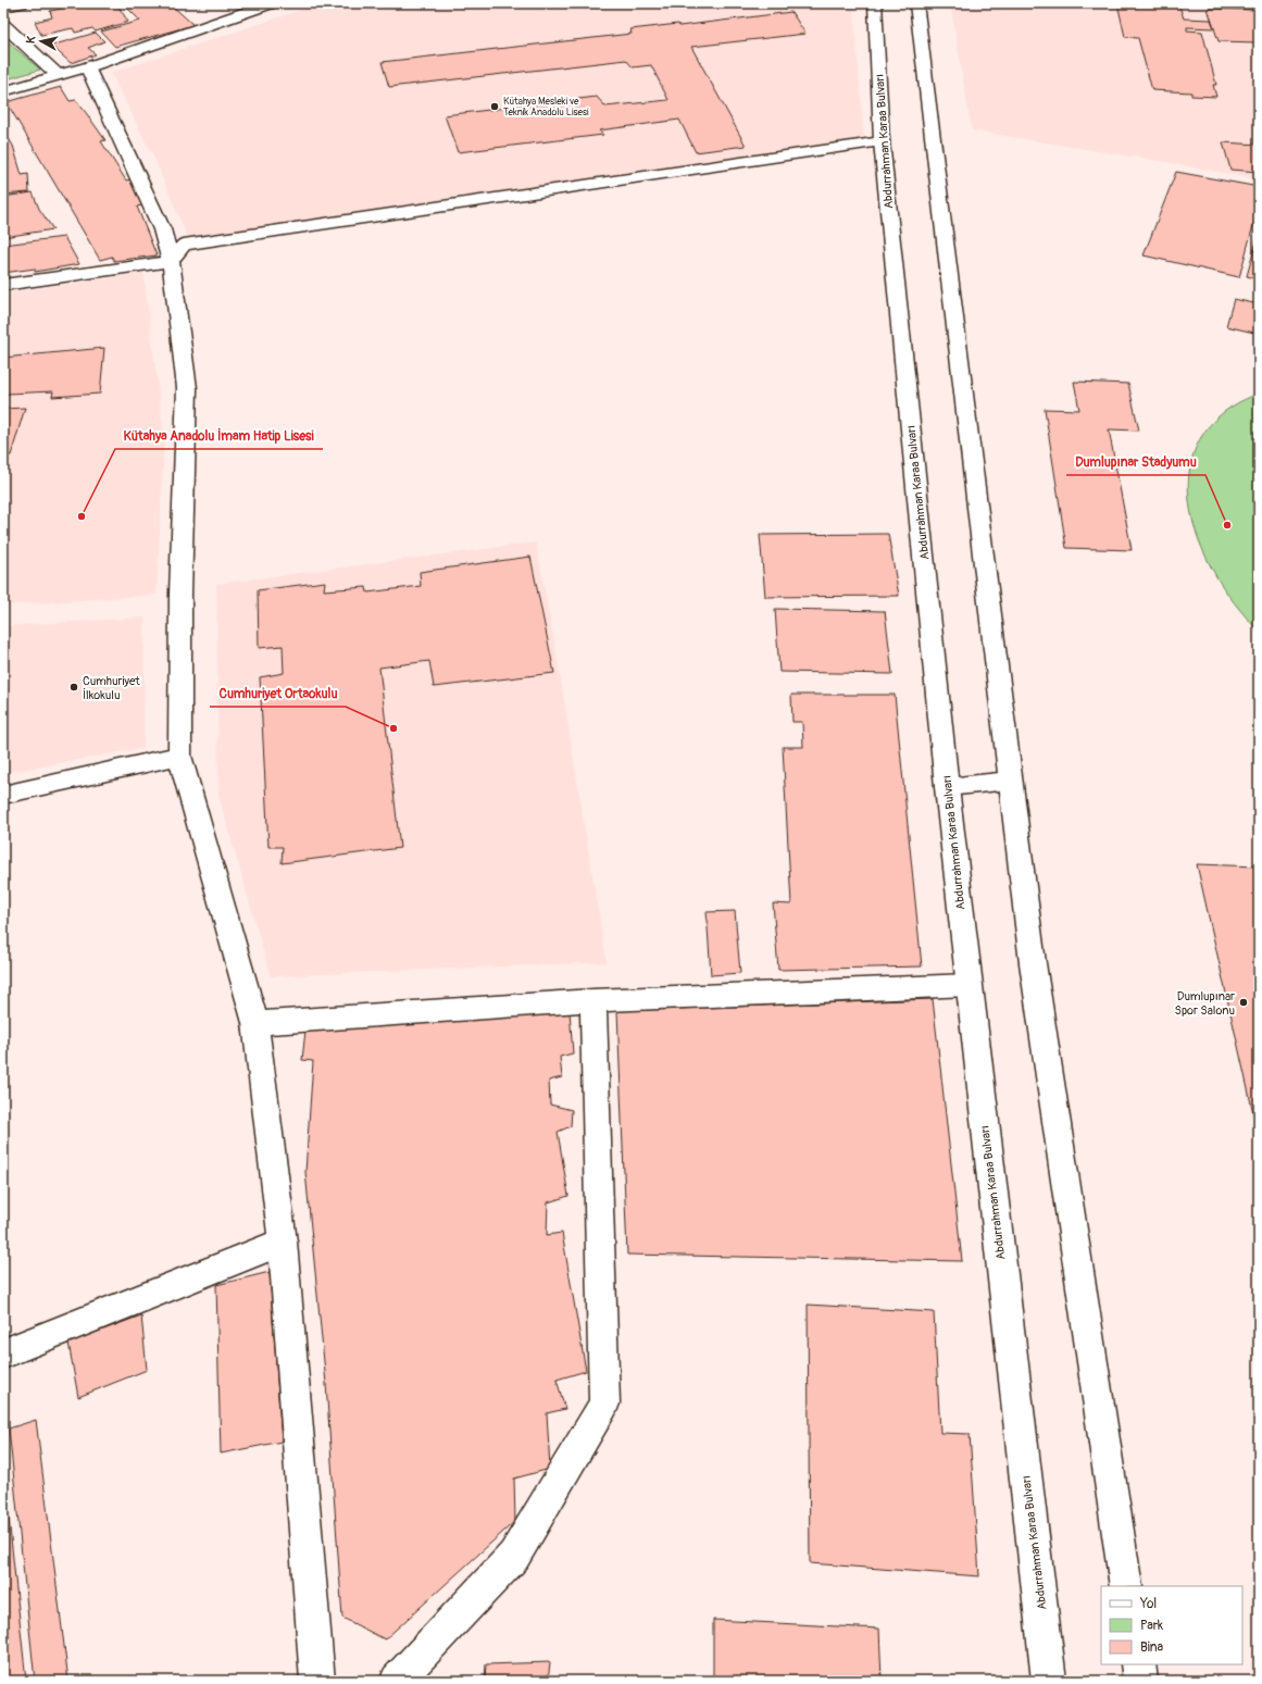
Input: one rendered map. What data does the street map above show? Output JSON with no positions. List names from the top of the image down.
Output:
{
  "streets": {
    "street": ["Abdurrahman Karaa Bulvarı"]
  },
  "places": [
    "Kütahya Mesleki ve Teknik Anadolu Lisesi",
    "Kütahya Anadolu İmam Hatip Lisesi",
    "Dumlupınar Stadyumu",
    "Cumhuriyet İlkokulu",
    "Cumhuriyet Ortaokulu",
    "Dumlupınar Spor Salonu"
  ],
  "legend": ["Yol", "Park", "Bina"],
  "north": "left"
}
